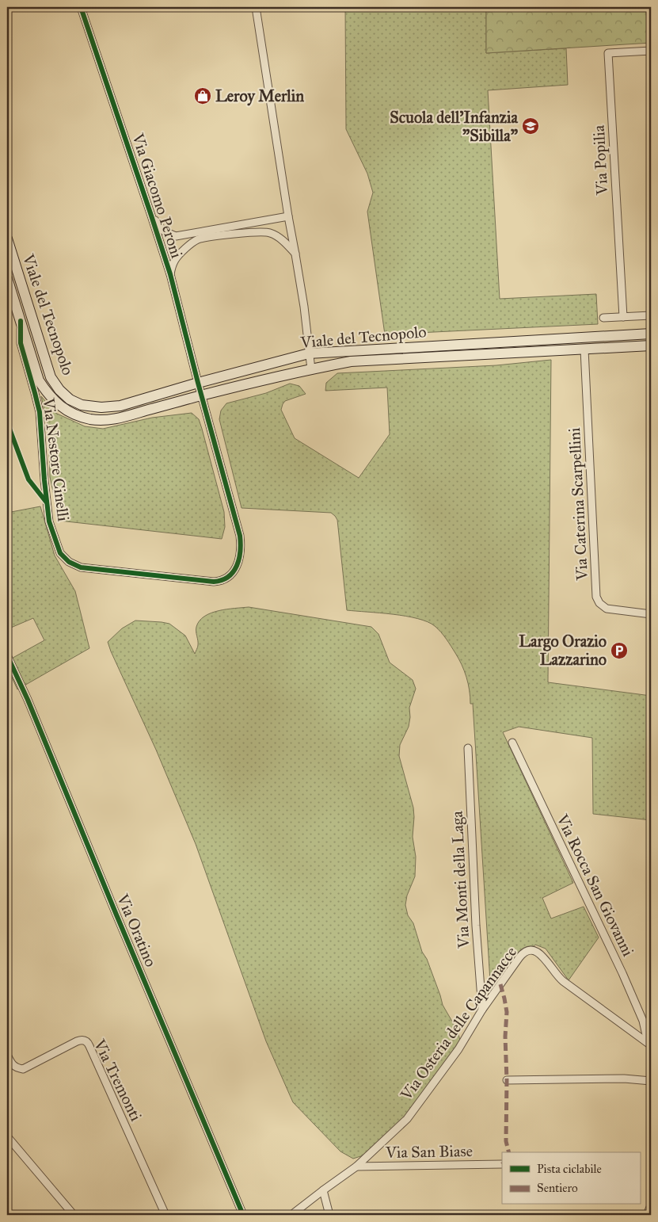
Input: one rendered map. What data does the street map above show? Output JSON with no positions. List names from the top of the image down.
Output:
{
  "streets": {
    "main road": ["Viale del Tecnopolo"],
    "street": [
      "Via Popilia",
      "Via Giacomo Peroni",
      "Via Nestore Cinelli",
      "Via Caterina Scarpellini",
      "Via Monti della Laga",
      "Via Rocca San Giovanni",
      "Via Oratino",
      "Via Osteria delle Capannacce",
      "Via Tremonti",
      "Via San Biase"
    ]
  },
  "crossings": [
    ["Via Giacomo Peroni", "Viale del Tecnopolo"],
    ["Via Giacomo Peroni", "Via Nestore Cinelli"],
    ["Viale del Tecnopolo", "Via Nestore Cinelli"],
    ["Viale del Tecnopolo", "Via Caterina Scarpellini"],
    ["Via Monti della Laga", "Via Osteria delle Capannacce"],
    ["Via Rocca San Giovanni", "Via Osteria delle Capannacce"],
    ["Via Osteria delle Capannacce", "Via San Biase"]
  ],
  "places": {
    "shop": ["Leroy Merlin"],
    "school or university": ["Scuola dell'Infanzia \"Sibilla\""],
    "parking": ["Largo Orazio Lazzarino"]
  },
  "legend": ["Pista ciclabile", "Sentiero"]
}
